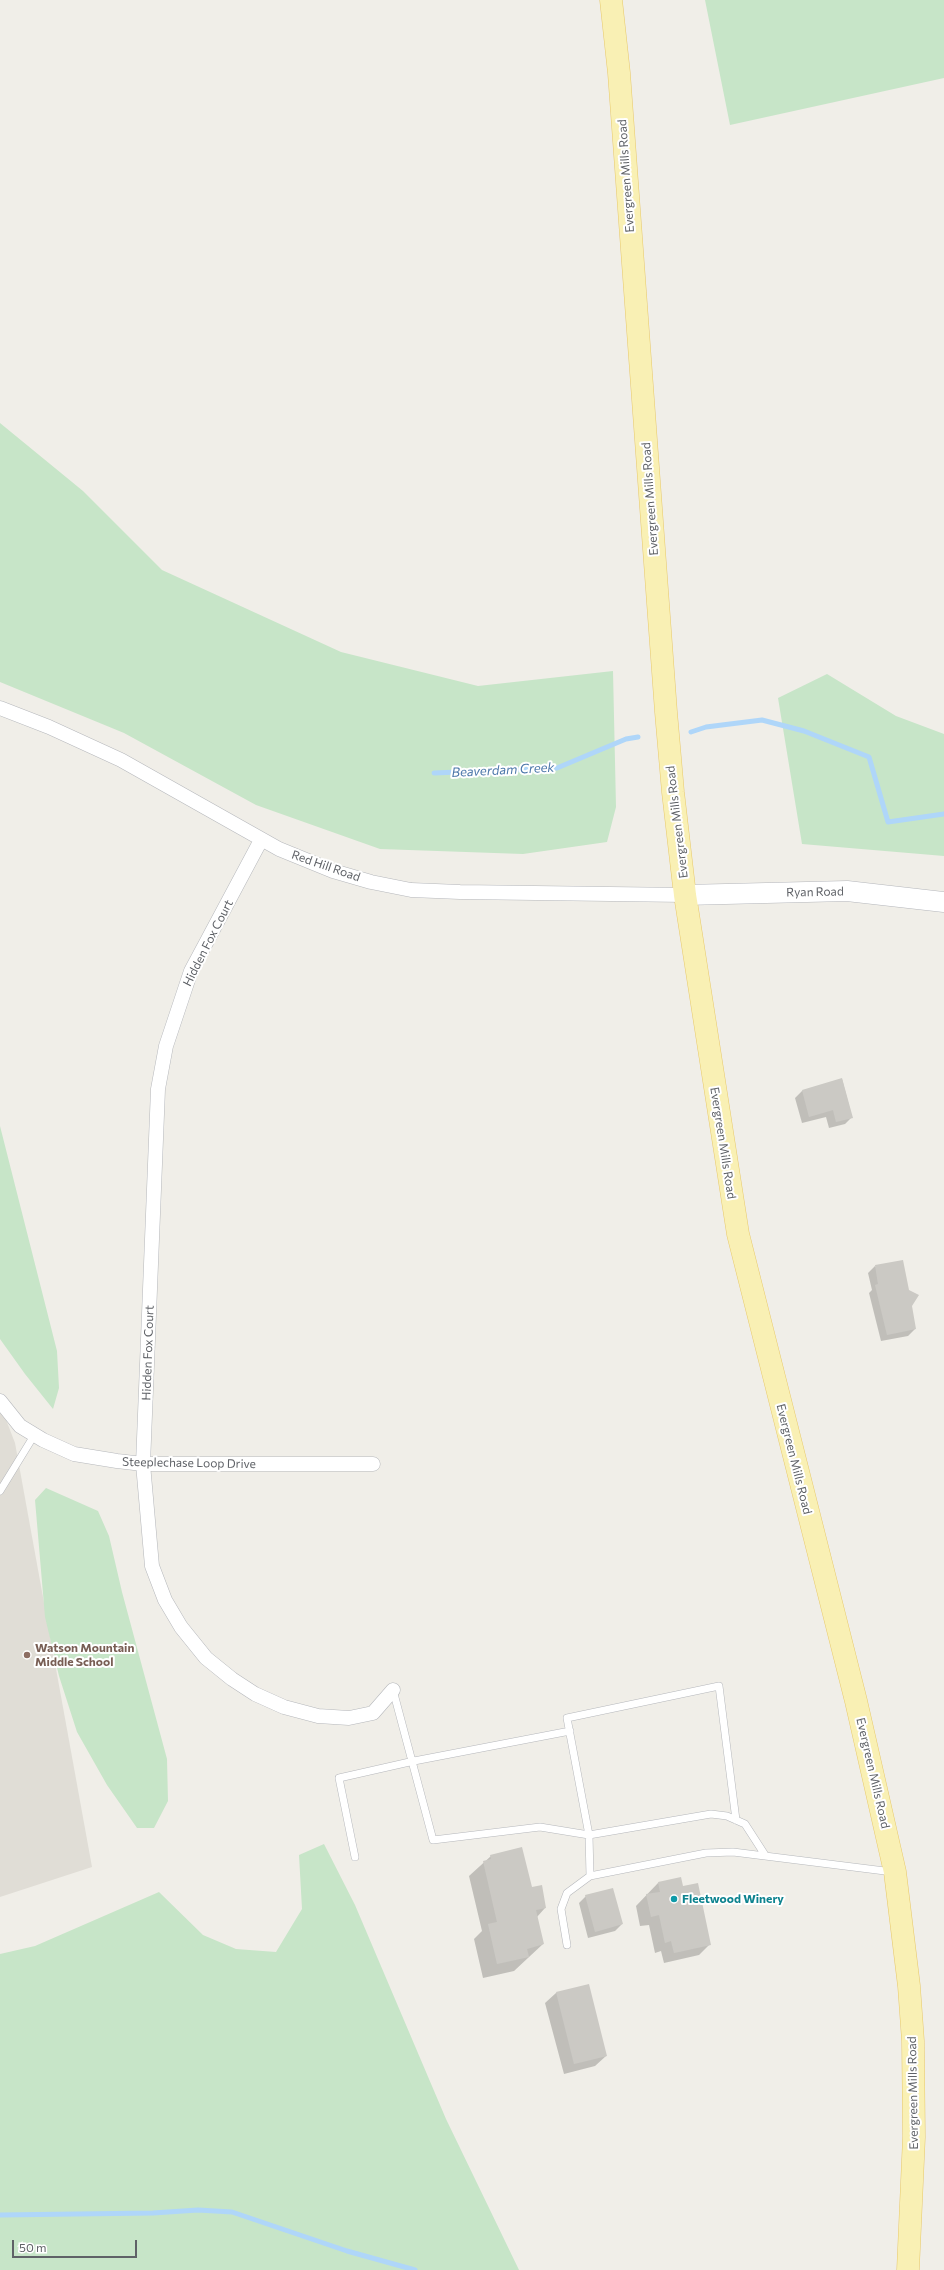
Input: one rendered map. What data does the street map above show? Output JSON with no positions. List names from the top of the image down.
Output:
{
  "streets": {
    "main road": ["Evergreen Mills Road", "Ryan Road"],
    "street": ["Red Hill Road", "Hidden Fox Court", "Steeplechase Loop Drive"]
  },
  "crossings": [
    ["Evergreen Mills Road", "Red Hill Road"],
    ["Evergreen Mills Road", "Ryan Road"],
    ["Red Hill Road", "Ryan Road"],
    ["Red Hill Road", "Hidden Fox Court"],
    ["Hidden Fox Court", "Steeplechase Loop Drive"]
  ],
  "water": ["Beaverdam Creek"],
  "places": ["Watson Mountain Middle School", "Fleetwood Winery"],
  "scale_bar": "50 m"
}
